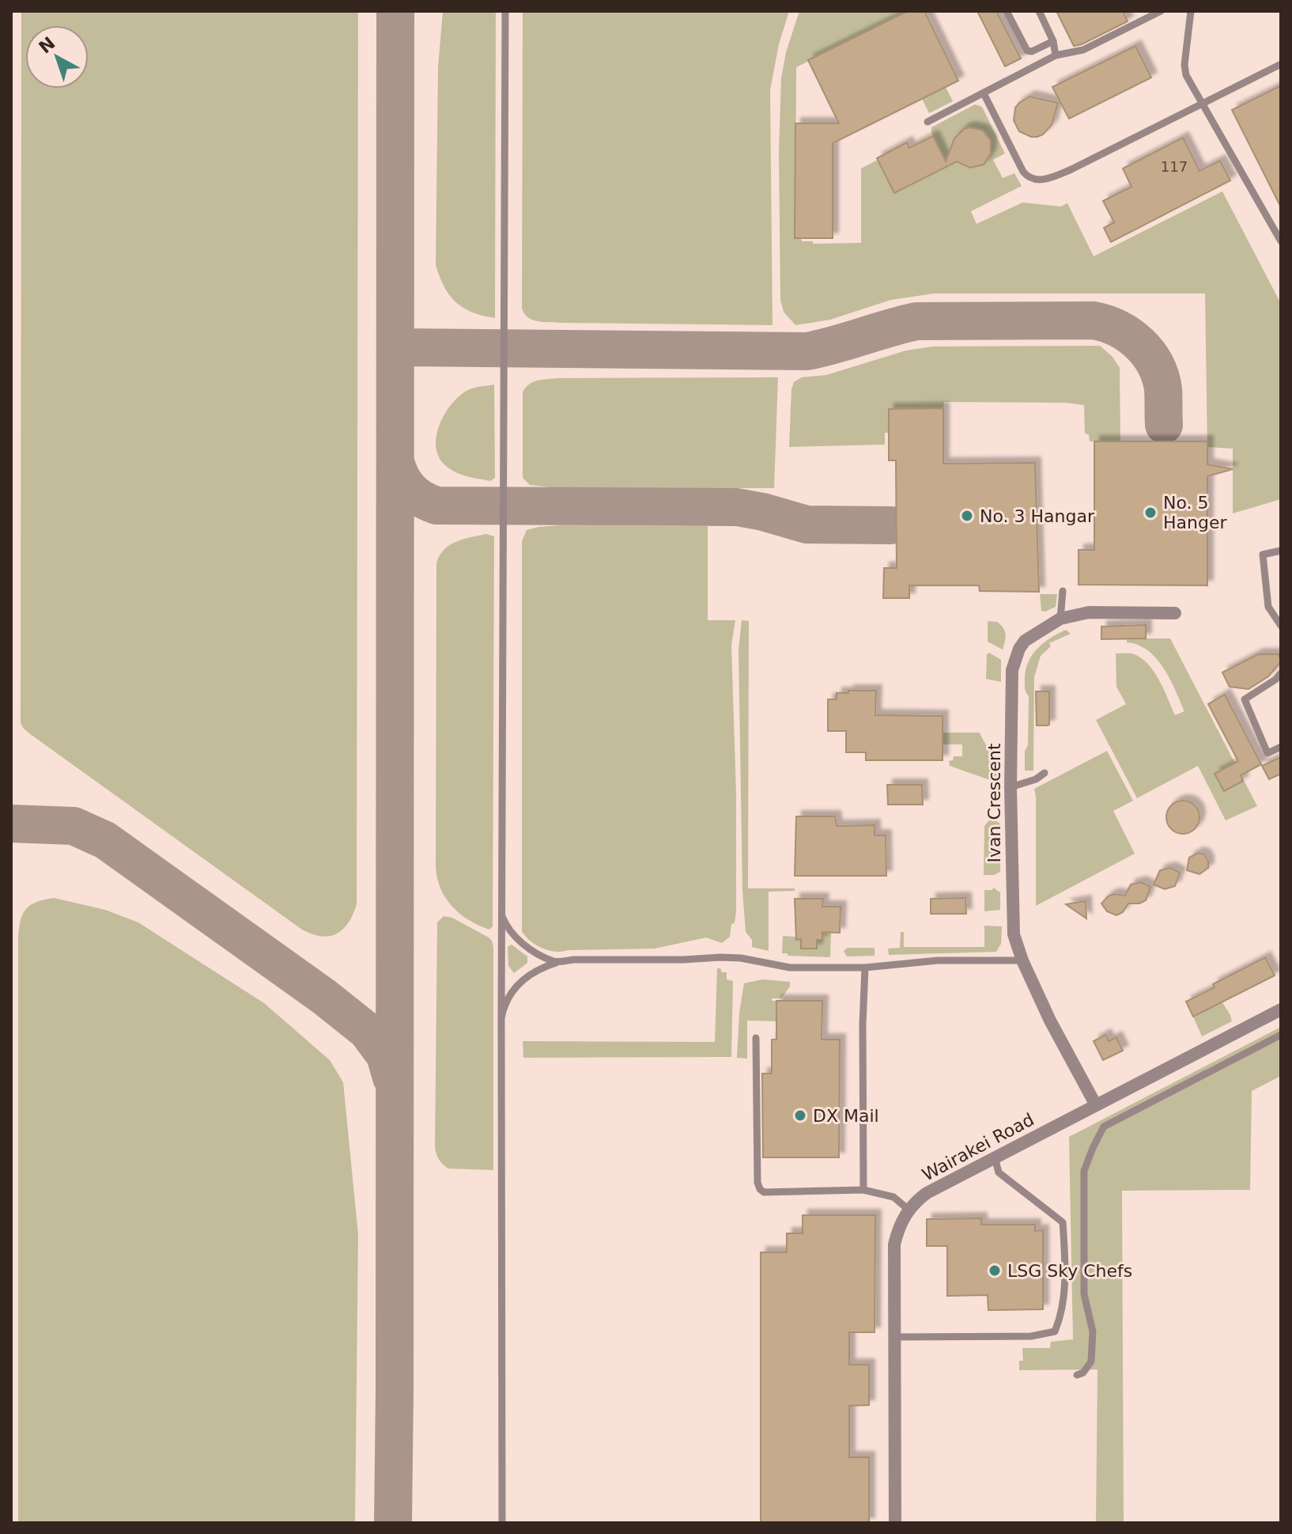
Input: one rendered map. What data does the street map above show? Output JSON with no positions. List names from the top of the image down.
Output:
{
  "streets": {
    "street": ["Ivan Crescent", "Wairakei Road"]
  },
  "crossings": [
    ["Ivan Crescent", "Wairakei Road"]
  ],
  "places": [
    "No. 5 Hanger",
    "No. 3 Hangar",
    "DX Mail",
    "LSG Sky Chefs"
  ],
  "house_numbers": ["117"],
  "north": "top left"
}
